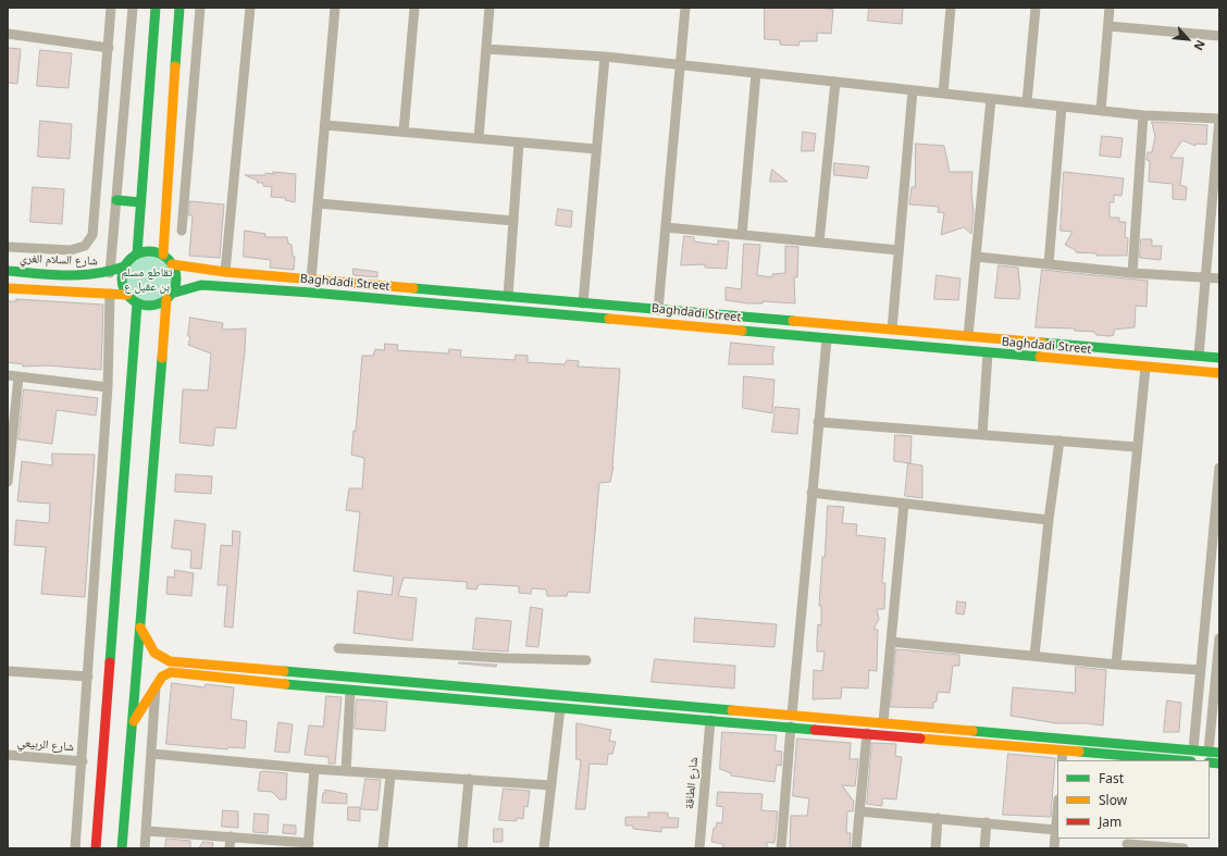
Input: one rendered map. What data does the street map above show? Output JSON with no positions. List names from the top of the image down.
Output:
{
  "streets": {
    "street": [
      "شارع السلام الغري",
      "Baghdadi Street",
      "شارع الربيعي",
      "شارع الطاقة"
    ]
  },
  "crossings": [
    ["شارع السلام الغري", "Baghdadi Street"]
  ],
  "parks": ["تقاطع مسلم بن عقيل ع"],
  "legend": ["Fast", "Slow", "Jam"],
  "north": "bottom right"
}
